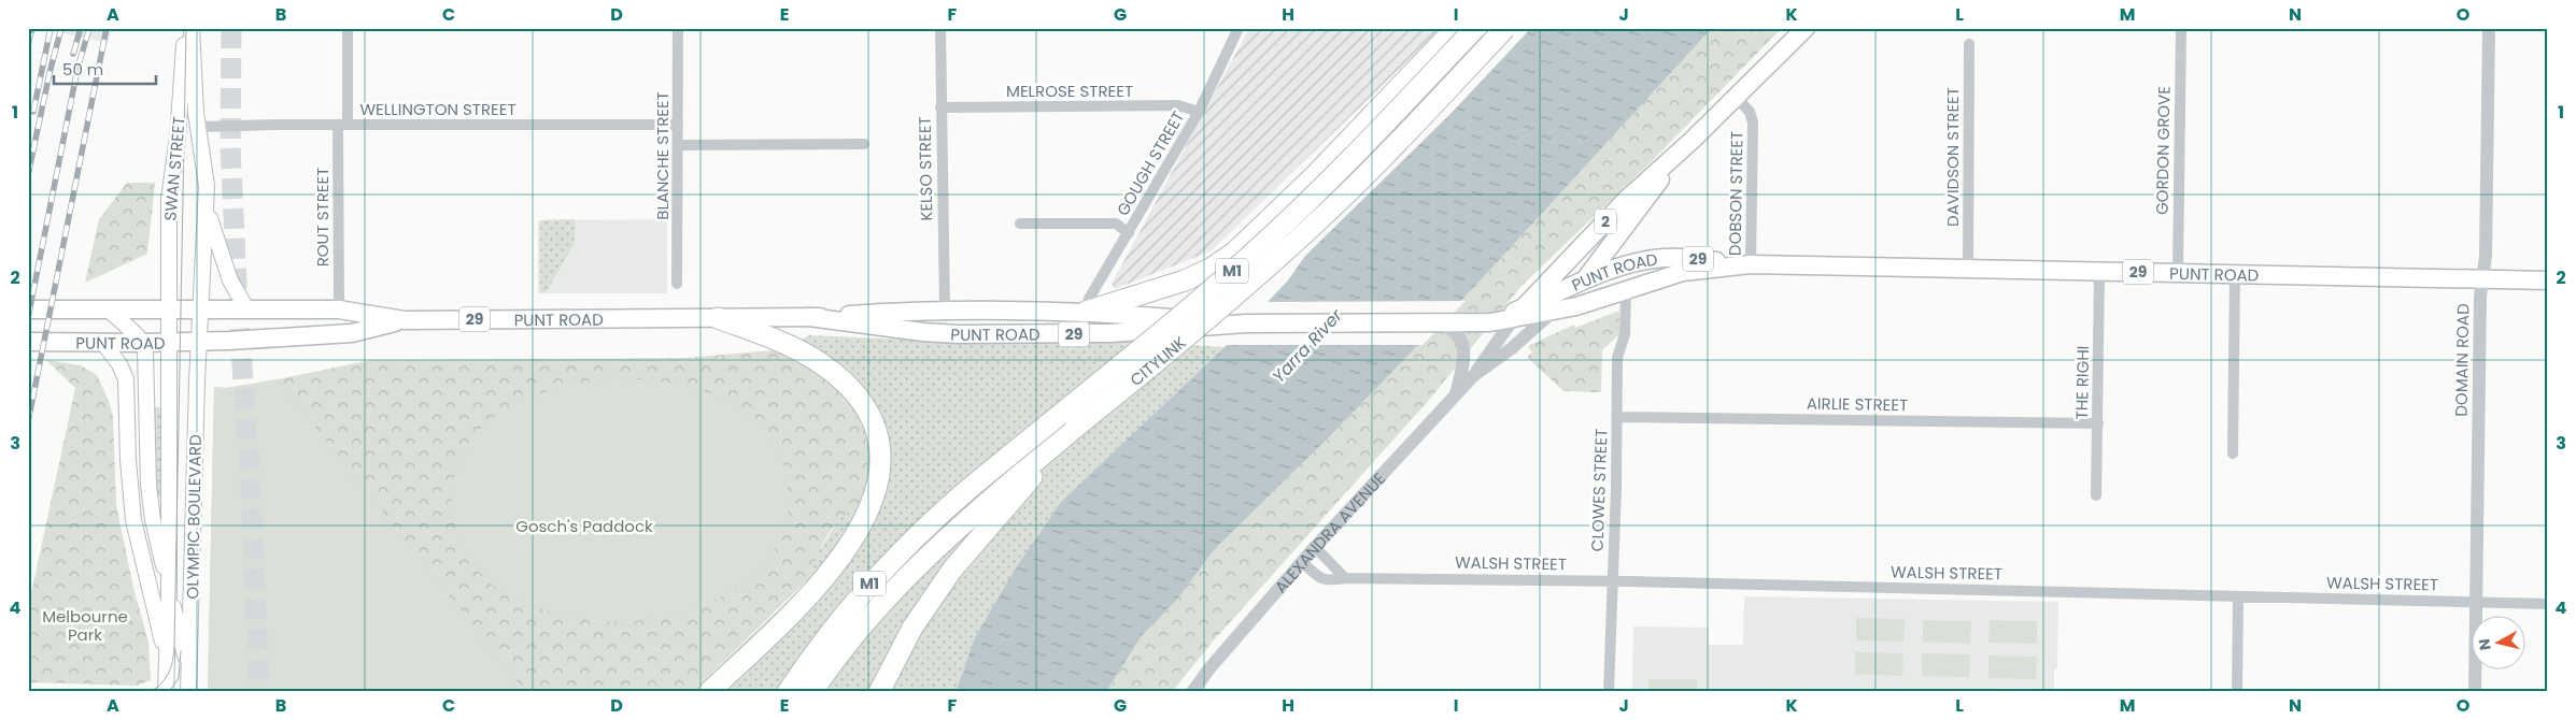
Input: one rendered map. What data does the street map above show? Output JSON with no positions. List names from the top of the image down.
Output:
{
  "streets": {
    "highway": ["M1", "CITYLINK"],
    "main road": [
      "SWAN STREET",
      "2",
      "29",
      "PUNT ROAD",
      "OLYMPIC BOULEVARD",
      "ALEXANDRA AVENUE"
    ],
    "street": [
      "MELROSE STREET",
      "WELLINGTON STREET",
      "GORDON GROVE",
      "BLANCHE STREET",
      "DAVIDSON STREET",
      "GOUGH STREET",
      "KELSO STREET",
      "DOBSON STREET",
      "ROUT STREET",
      "DOMAIN ROAD",
      "THE RIGHI",
      "AIRLIE STREET",
      "CLOWES STREET",
      "WALSH STREET"
    ]
  },
  "crossings": [
    ["MELROSE STREET", "GOUGH STREET"],
    ["MELROSE STREET", "KELSO STREET"],
    ["WELLINGTON STREET", "BLANCHE STREET"],
    ["WELLINGTON STREET", "SWAN STREET"],
    ["WELLINGTON STREET", "ROUT STREET"],
    ["GORDON GROVE", "PUNT ROAD"],
    ["DAVIDSON STREET", "PUNT ROAD"],
    ["GOUGH STREET", "PUNT ROAD"],
    ["SWAN STREET", "PUNT ROAD"],
    ["SWAN STREET", "OLYMPIC BOULEVARD"],
    ["KELSO STREET", "PUNT ROAD"],
    ["DOBSON STREET", "PUNT ROAD"],
    ["DOBSON STREET", "ALEXANDRA AVENUE"],
    ["ROUT STREET", "PUNT ROAD"],
    ["M1", "CITYLINK"],
    ["PUNT ROAD", "DOMAIN ROAD"],
    ["PUNT ROAD", "THE RIGHI"],
    ["PUNT ROAD", "CLOWES STREET"],
    ["PUNT ROAD", "OLYMPIC BOULEVARD"],
    ["PUNT ROAD", "ALEXANDRA AVENUE"],
    ["DOMAIN ROAD", "WALSH STREET"],
    ["THE RIGHI", "AIRLIE STREET"],
    ["AIRLIE STREET", "CLOWES STREET"],
    ["CLOWES STREET", "WALSH STREET"],
    ["ALEXANDRA AVENUE", "WALSH STREET"]
  ],
  "water": ["Yarra River"],
  "parks": ["Gosch's Paddock", "Melbourne Park"],
  "scale_bar": "50 m",
  "north": "left",
  "grid": {
    "columns": [
      "A",
      "B",
      "C",
      "D",
      "E",
      "F",
      "G",
      "H",
      "I",
      "J",
      "K",
      "L",
      "M",
      "N",
      "O"
    ],
    "rows": [
      "1",
      "2",
      "3",
      "4"
    ]
  }
}
